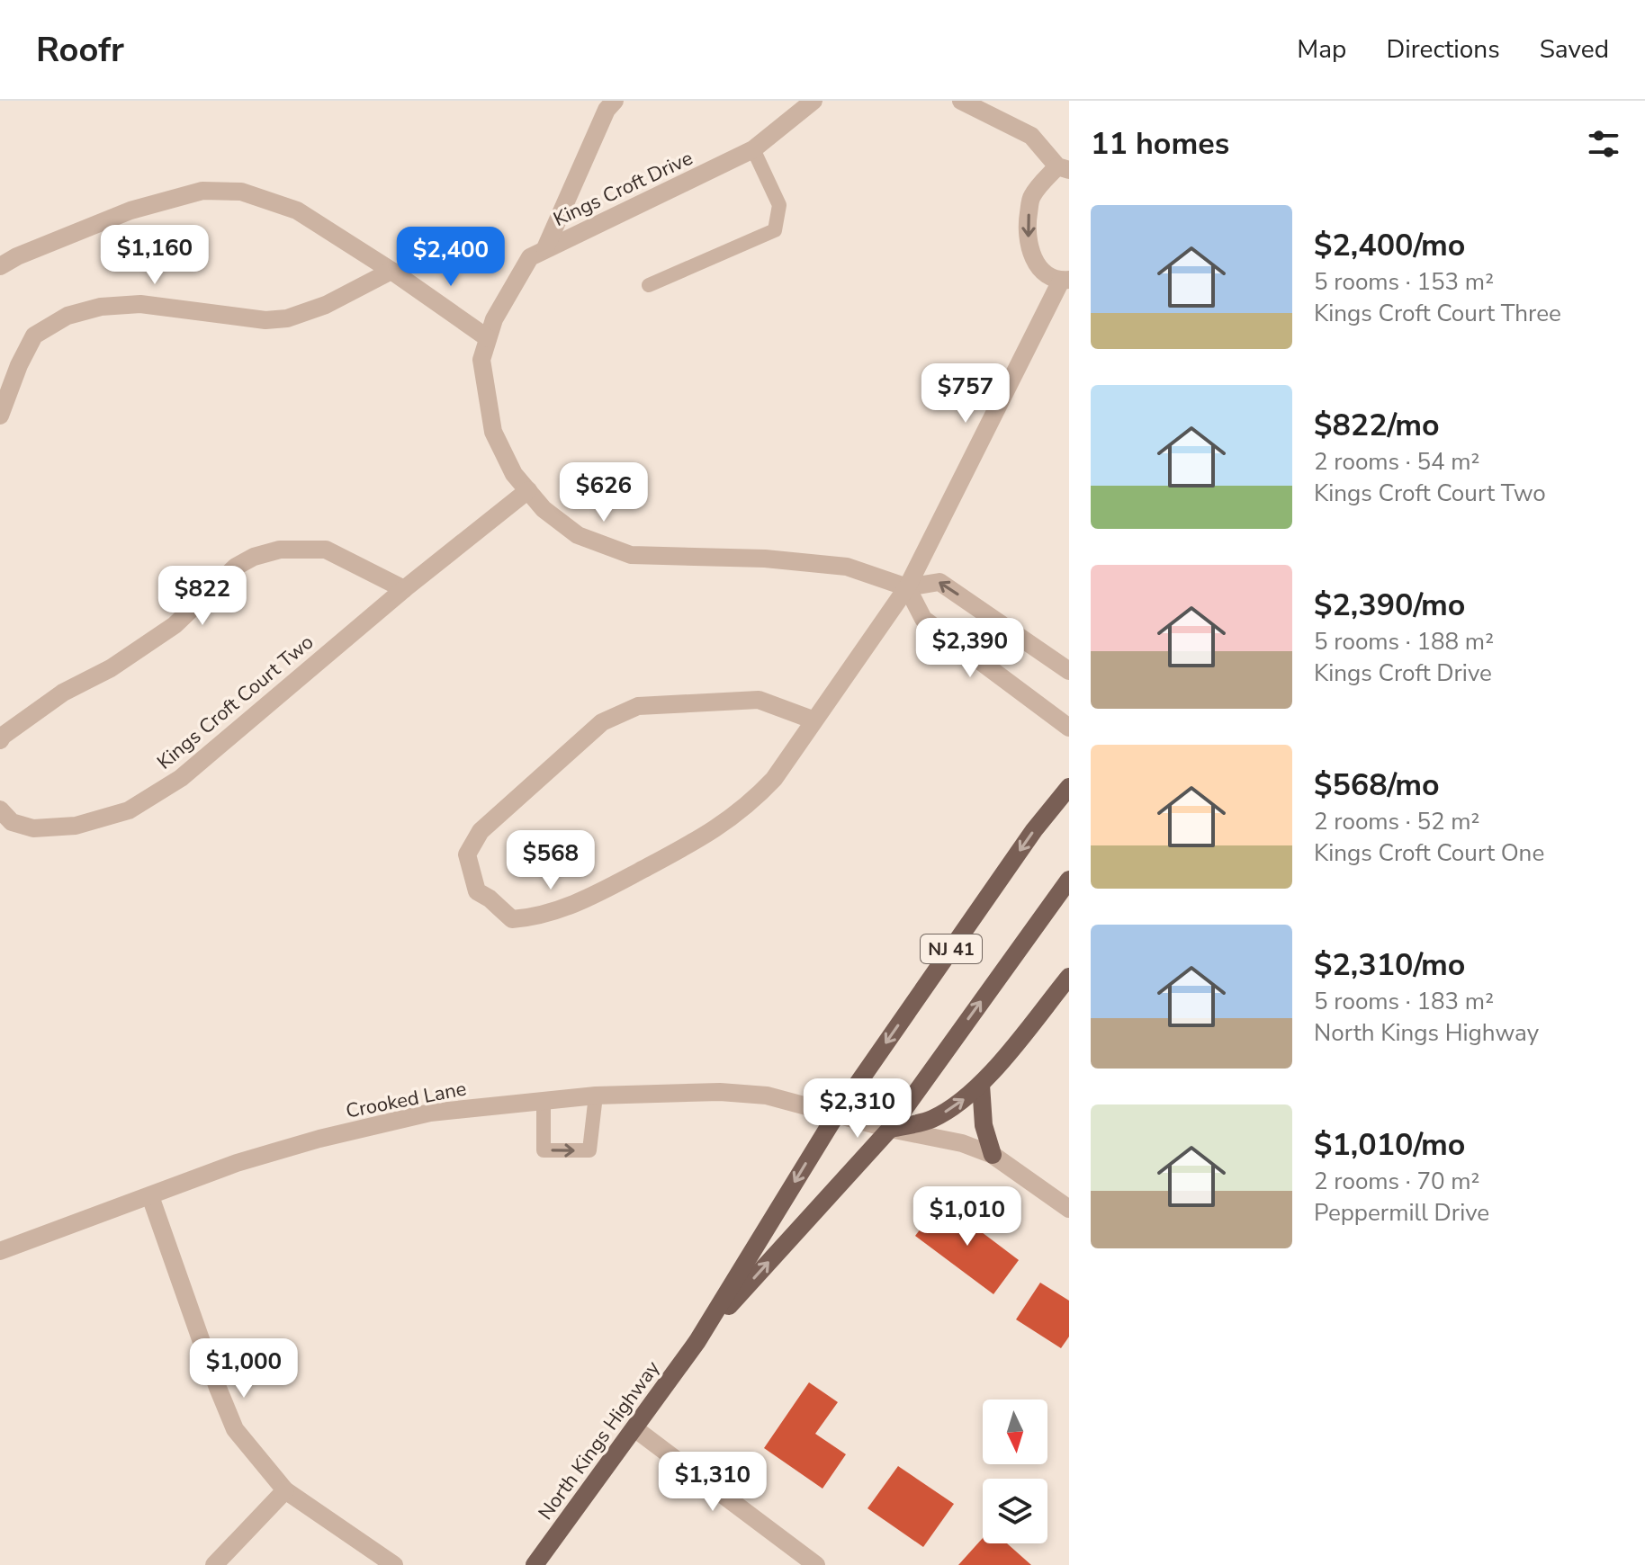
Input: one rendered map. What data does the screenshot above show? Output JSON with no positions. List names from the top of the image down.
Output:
{
  "streets": {
    "main road": ["NJ 41", "North Kings Highway"],
    "street": ["Kings Croft Drive", "Kings Croft Court Two", "Crooked Lane"]
  },
  "crossings": [
    ["Kings Croft Drive", "Kings Croft Court Two"],
    ["Crooked Lane", "North Kings Highway"]
  ],
  "north": "bottom",
  "page": {
    "header": "Roofr",
    "nav": ["Map", "Directions", "Saved"],
    "heading": "11 homes",
    "list": [
      {
        "name": "$2,400/mo",
        "note": "5 rooms · 153 m² · Kings Croft Court Three"
      },
      {
        "name": "$822/mo",
        "note": "2 rooms · 54 m² · Kings Croft Court Two"
      },
      {
        "name": "$2,390/mo",
        "note": "5 rooms · 188 m² · Kings Croft Drive"
      },
      {
        "name": "$568/mo",
        "note": "2 rooms · 52 m² · Kings Croft Court One"
      },
      {
        "name": "$2,310/mo",
        "note": "5 rooms · 183 m² · North Kings Highway"
      },
      {
        "name": "$1,010/mo",
        "note": "2 rooms · 70 m² · Peppermill Drive"
      }
    ],
    "price": [
      "$1,160",
      "$2,400",
      "$757",
      "$626",
      "$822",
      "$2,390",
      "$568",
      "$2,310",
      "$1,010",
      "$1,000",
      "$1,310"
    ]
  }
}
